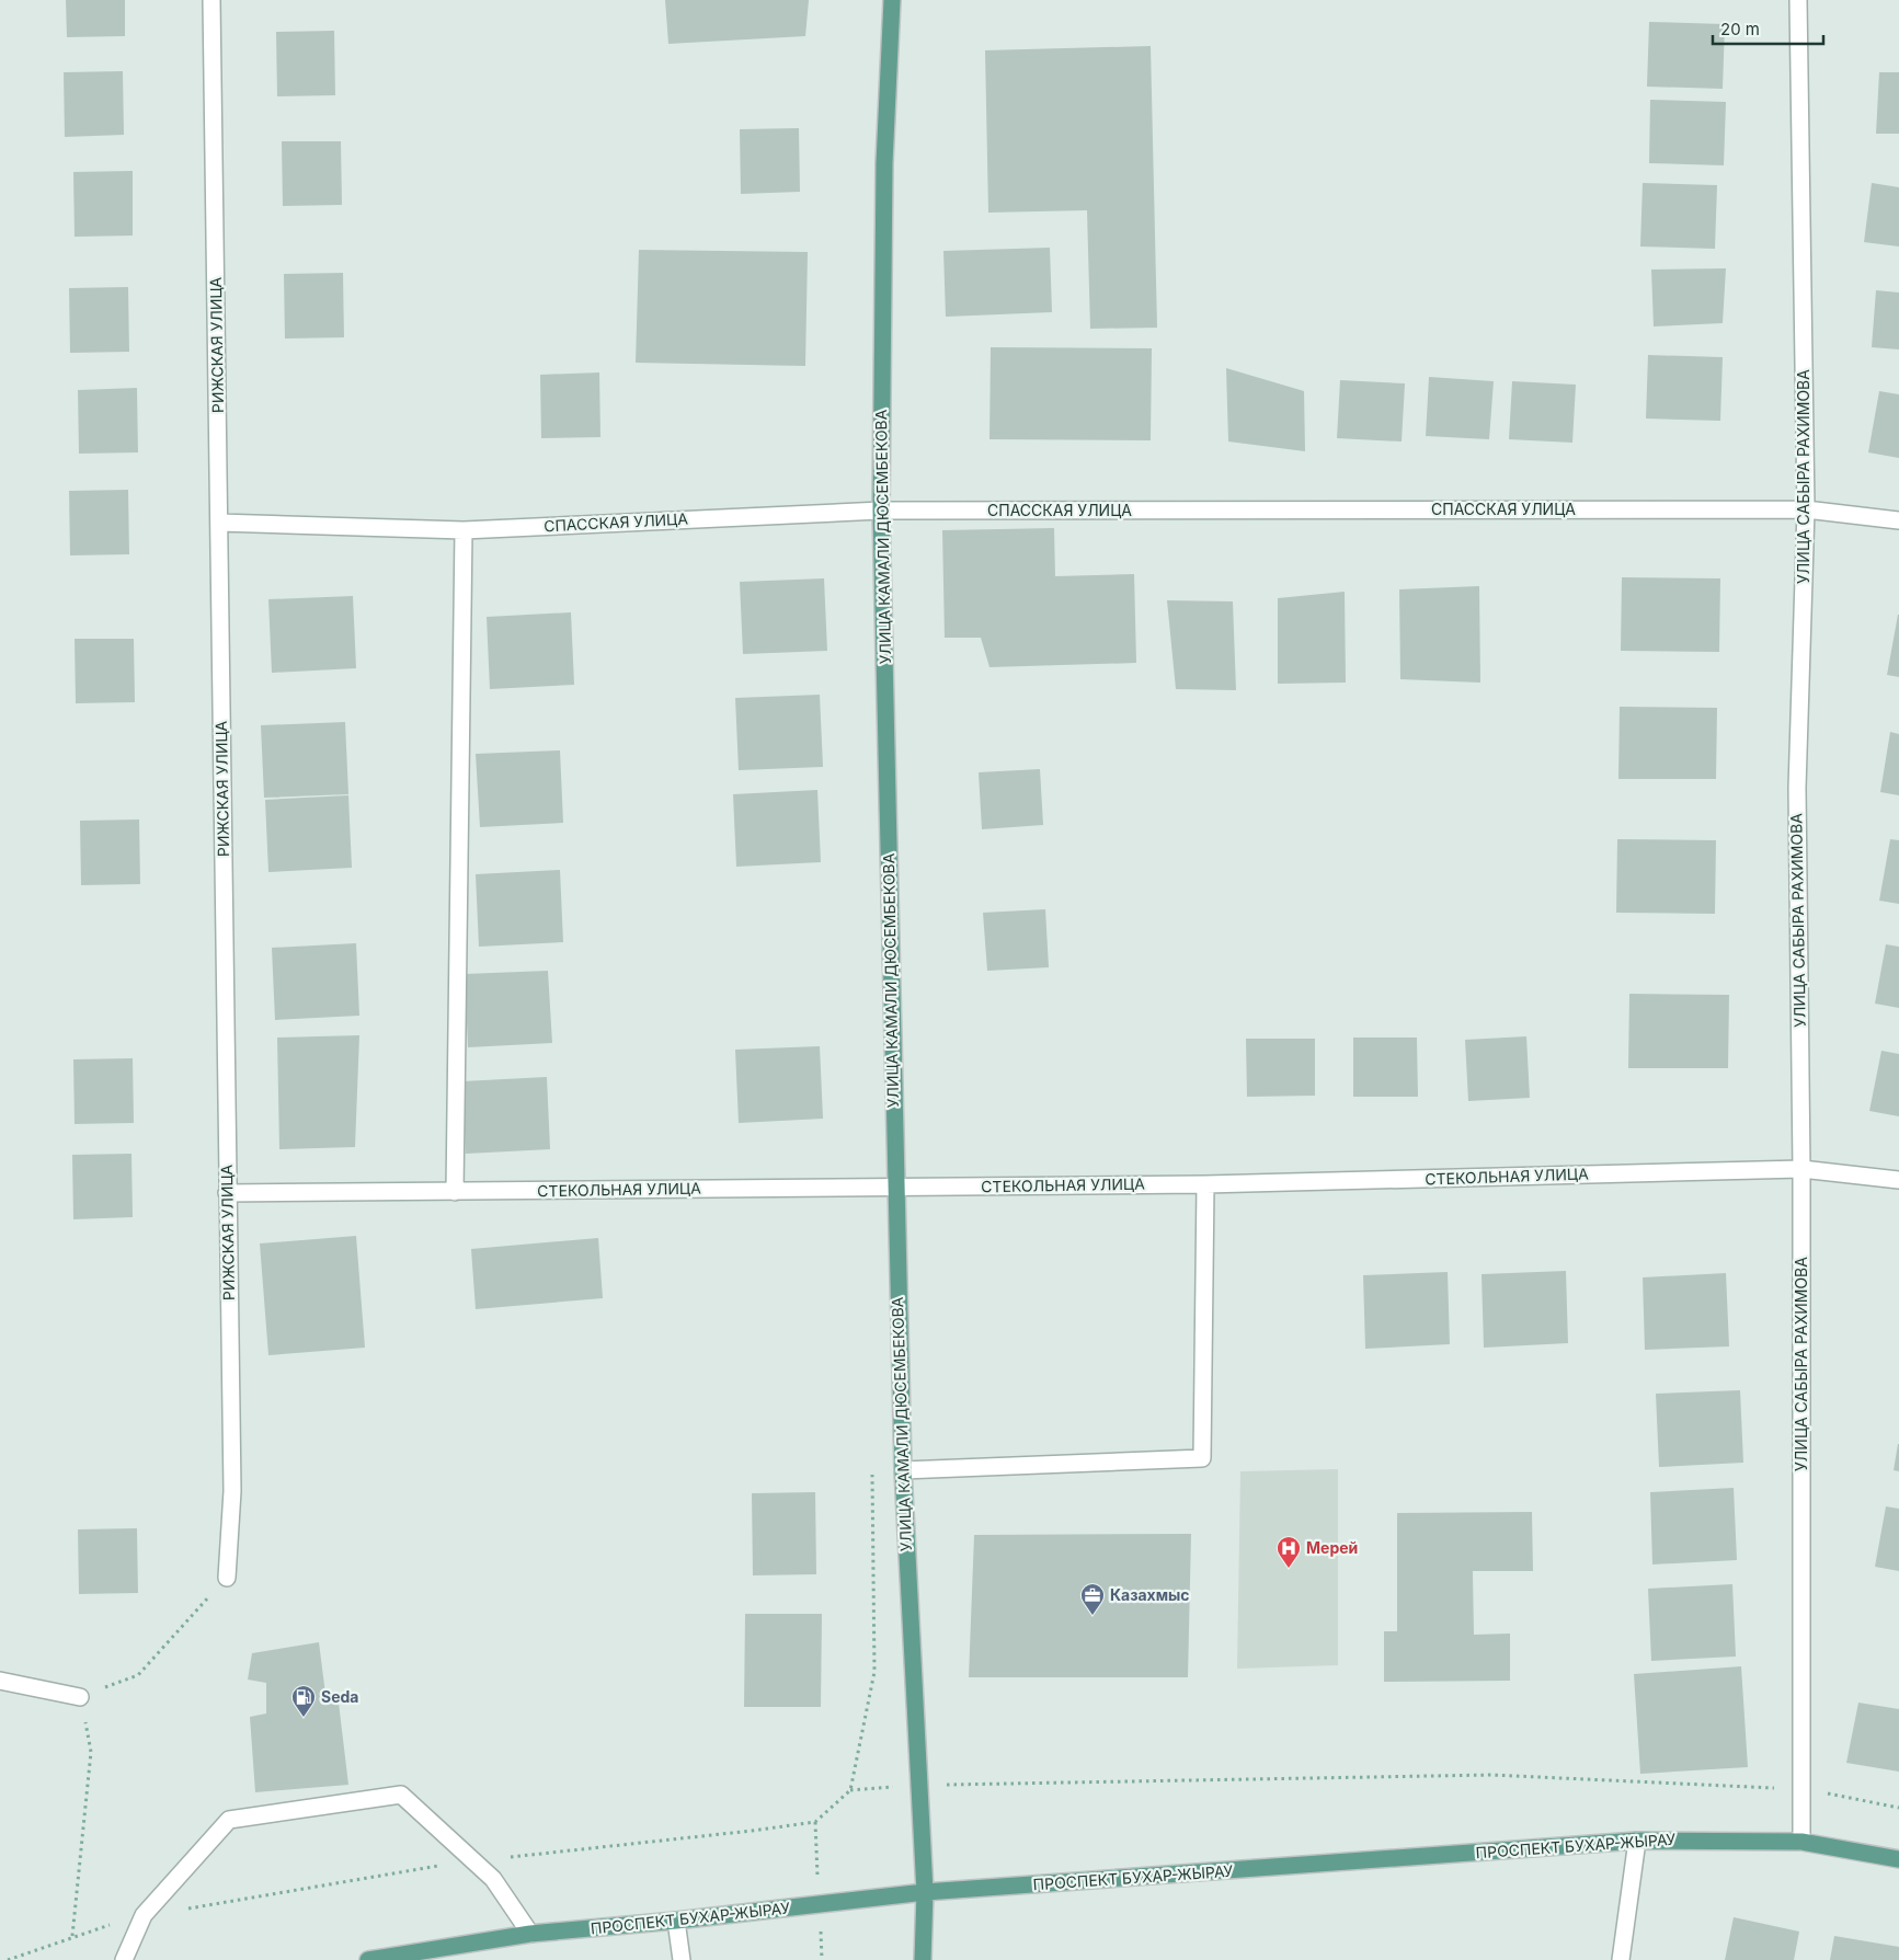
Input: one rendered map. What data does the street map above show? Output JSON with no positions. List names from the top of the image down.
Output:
{
  "streets": {
    "main road": ["УЛИЦА КАМАЛИ ДЮСЕМБЕКОВА", "ПРОСПЕКТ БУХАР-ЖЫРАУ"],
    "street": [
      "РИЖСКАЯ УЛИЦА",
      "УЛИЦА САБЫРА РАХИМОВА",
      "СПАССКАЯ УЛИЦА",
      "СТЕКОЛЬНАЯ УЛИЦА"
    ]
  },
  "crossings": [
    ["РИЖСКАЯ УЛИЦА", "СПАССКАЯ УЛИЦА"],
    ["РИЖСКАЯ УЛИЦА", "СТЕКОЛЬНАЯ УЛИЦА"],
    ["УЛИЦА САБЫРА РАХИМОВА", "СПАССКАЯ УЛИЦА"],
    ["УЛИЦА САБЫРА РАХИМОВА", "СТЕКОЛЬНАЯ УЛИЦА"],
    ["УЛИЦА САБЫРА РАХИМОВА", "ПРОСПЕКТ БУХАР-ЖЫРАУ"],
    ["СПАССКАЯ УЛИЦА", "УЛИЦА КАМАЛИ ДЮСЕМБЕКОВА"],
    ["УЛИЦА КАМАЛИ ДЮСЕМБЕКОВА", "СТЕКОЛЬНАЯ УЛИЦА"],
    ["УЛИЦА КАМАЛИ ДЮСЕМБЕКОВА", "ПРОСПЕКТ БУХАР-ЖЫРАУ"]
  ],
  "places": {
    "hospital": ["Мерей"],
    "office": ["Казахмыс"],
    "fuel station": ["Seda"]
  },
  "scale_bar": "20 m"
}
